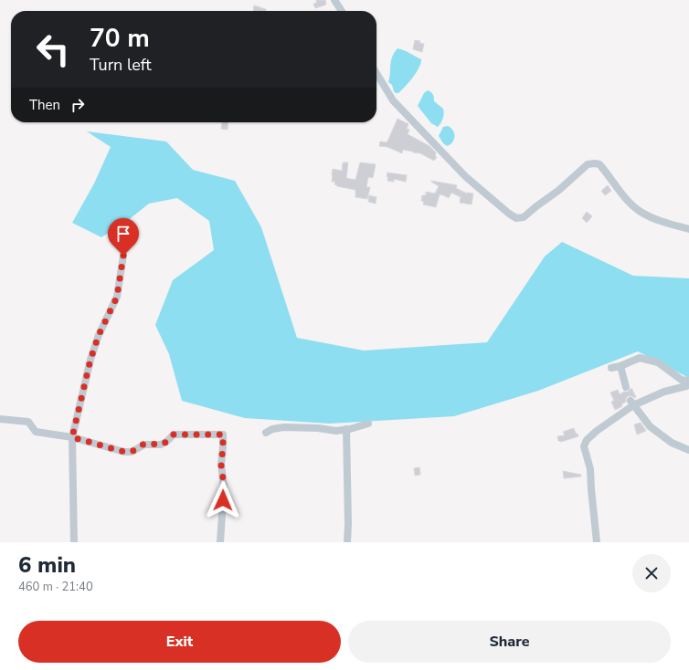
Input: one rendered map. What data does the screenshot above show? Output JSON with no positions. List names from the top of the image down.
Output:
{
  "page": {
    "turn": ["70 m", "Turn left"],
    "then": "Then",
    "heading": ["6 min", "460 m · 21:40"],
    "buttons": ["Exit", "Share"]
  }
}
